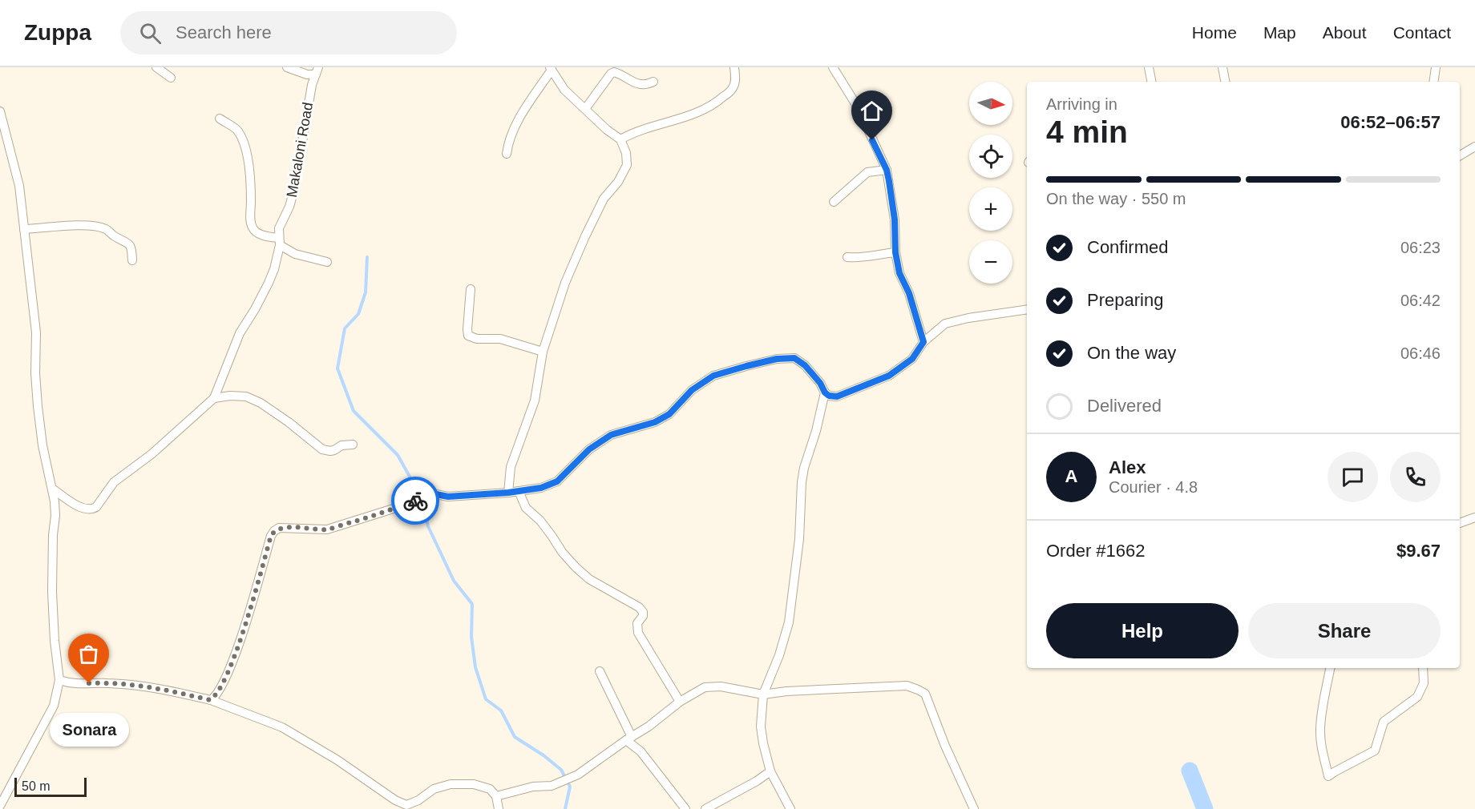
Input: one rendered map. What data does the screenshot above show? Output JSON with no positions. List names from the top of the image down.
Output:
{
  "streets": {
    "street": ["Makaloni Road"]
  },
  "places": ["Sonara"],
  "scale_bar": "50 m",
  "north": "right",
  "page": {
    "header": "Zuppa",
    "search": "Search here",
    "nav": [
      "Home",
      "Map",
      "About",
      "Contact"
    ],
    "map_buttons": ["+", "−"],
    "heading": ["4 min", "Arriving in", "06:52–06:57"],
    "panel": [
      "Alex",
      "Courier · 4.8",
      "Order #1662",
      "$9.67"
    ],
    "bar": "On the way · 550 m",
    "list": [
      ["Confirmed", "06:23"],
      ["Preparing", "06:42"],
      ["On the way", "06:46"],
      "Delivered"
    ],
    "round": "A",
    "buttons": ["Help", "Share"],
    "bubble": "Sonara",
    "scale": "50 m"
  }
}
